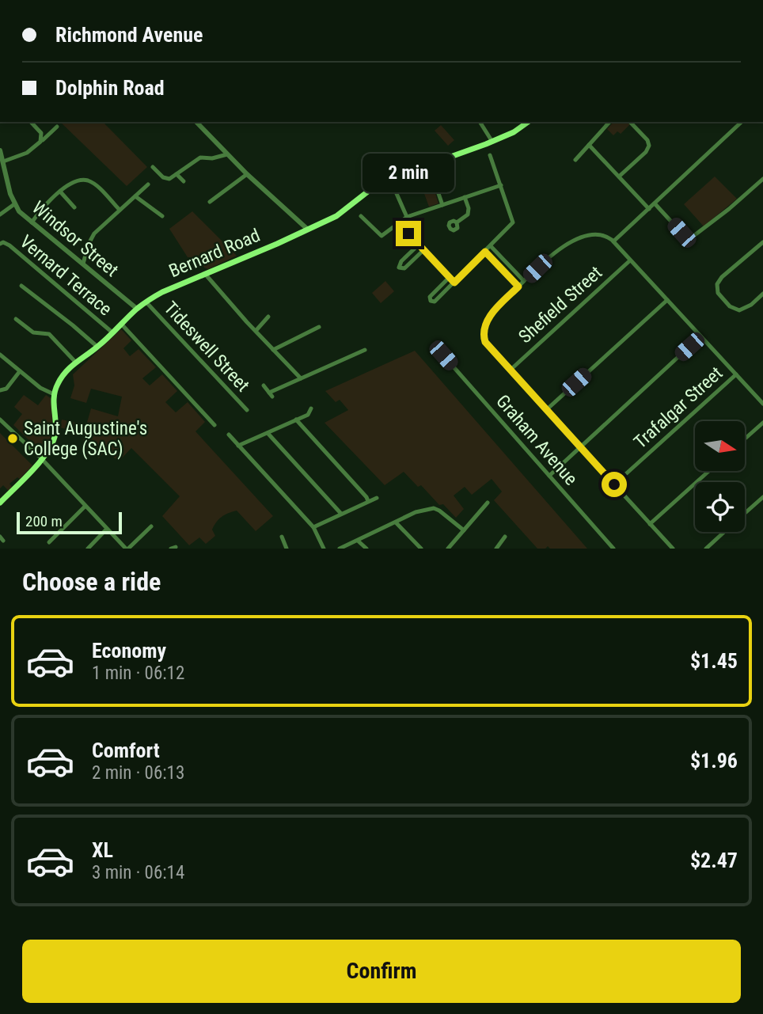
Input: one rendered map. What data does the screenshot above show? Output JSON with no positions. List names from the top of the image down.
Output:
{
  "streets": {
    "main road": ["Bernard Road"],
    "street": [
      "Windsor Street",
      "Vernard Terrace",
      "Shefield Street",
      "Tideswell Street",
      "Trafalgar Street",
      "Graham Avenue"
    ]
  },
  "crossings": [
    ["Windsor Street", "Bernard Road"],
    ["Bernard Road", "Vernard Terrace"],
    ["Bernard Road", "Tideswell Street"]
  ],
  "places": ["Saint Augustine's College (SAC)"],
  "scale_bar": "200 m",
  "north": "right",
  "page": {
    "banner": ["Richmond Avenue", "Dolphin Road"],
    "bubble": "2 min",
    "scale": "200 m",
    "heading": "Choose a ride",
    "list": [
      {
        "name": "Economy",
        "note": "1 min · 06:12",
        "value": "$1.45"
      },
      {
        "name": "Comfort",
        "note": "2 min · 06:13",
        "value": "$1.96"
      },
      {
        "name": "XL",
        "note": "3 min · 06:14",
        "value": "$2.47"
      }
    ],
    "buttons": "Confirm"
  }
}
